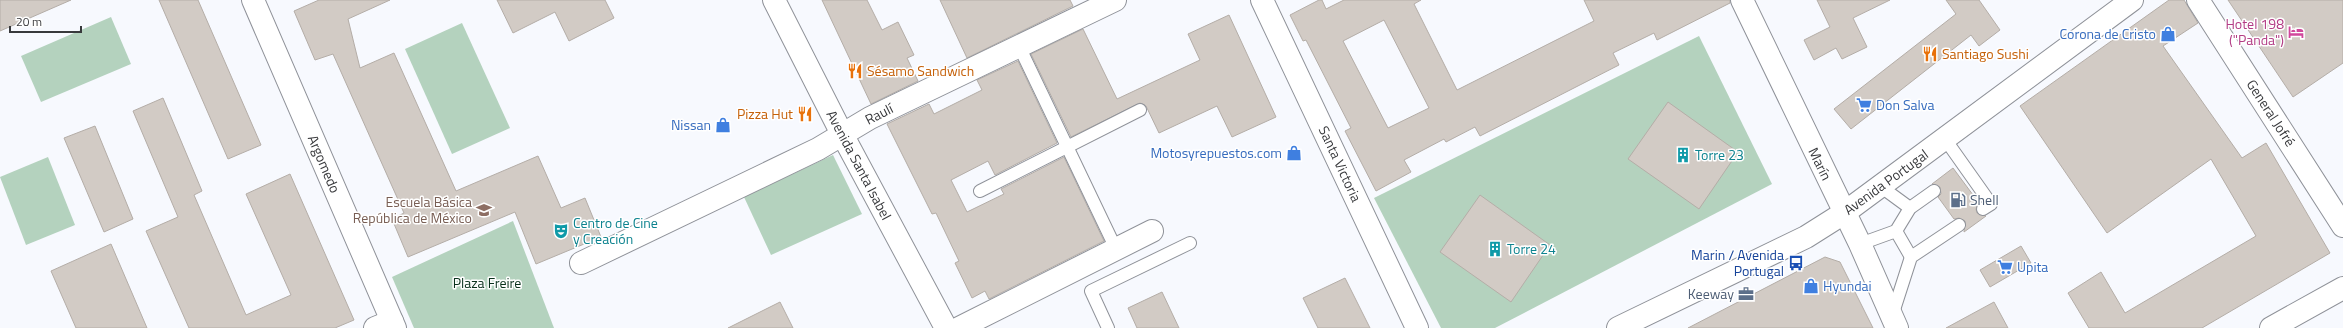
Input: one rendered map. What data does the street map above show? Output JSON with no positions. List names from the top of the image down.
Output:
{
  "streets": {
    "street": [
      "General Jofré",
      "Raulí",
      "Argomedo",
      "Santa Victoria",
      "Marín",
      "Avenida Santa Isabel",
      "Avenida Portugal"
    ]
  },
  "crossings": [
    ["Raulí", "Avenida Santa Isabel"],
    ["Marín", "Avenida Portugal"]
  ],
  "parks": ["Plaza Freire"],
  "places": {
    "hotel": ["Hotel 198 (\"Panda\")"],
    "shop": [
      "Corona de Cristo",
      "Nissan",
      "Motosyrepuestos.com",
      "Hyundai"
    ],
    "restaurant": ["Santiago Sushi", "Sésamo Sandwich", "Pizza Hut"],
    "supermarket": ["Don Salva", "Upita"],
    "building": ["Torre 23", "Torre 24"],
    "fuel station": ["Shell"],
    "school or university": ["Escuela Básica República de México"],
    "theatre": ["Centro de Cine y Creación"],
    "bus stop": ["Marin / Avenida Portugal"],
    "office": ["Keeway"]
  },
  "scale_bar": "20 m"
}
